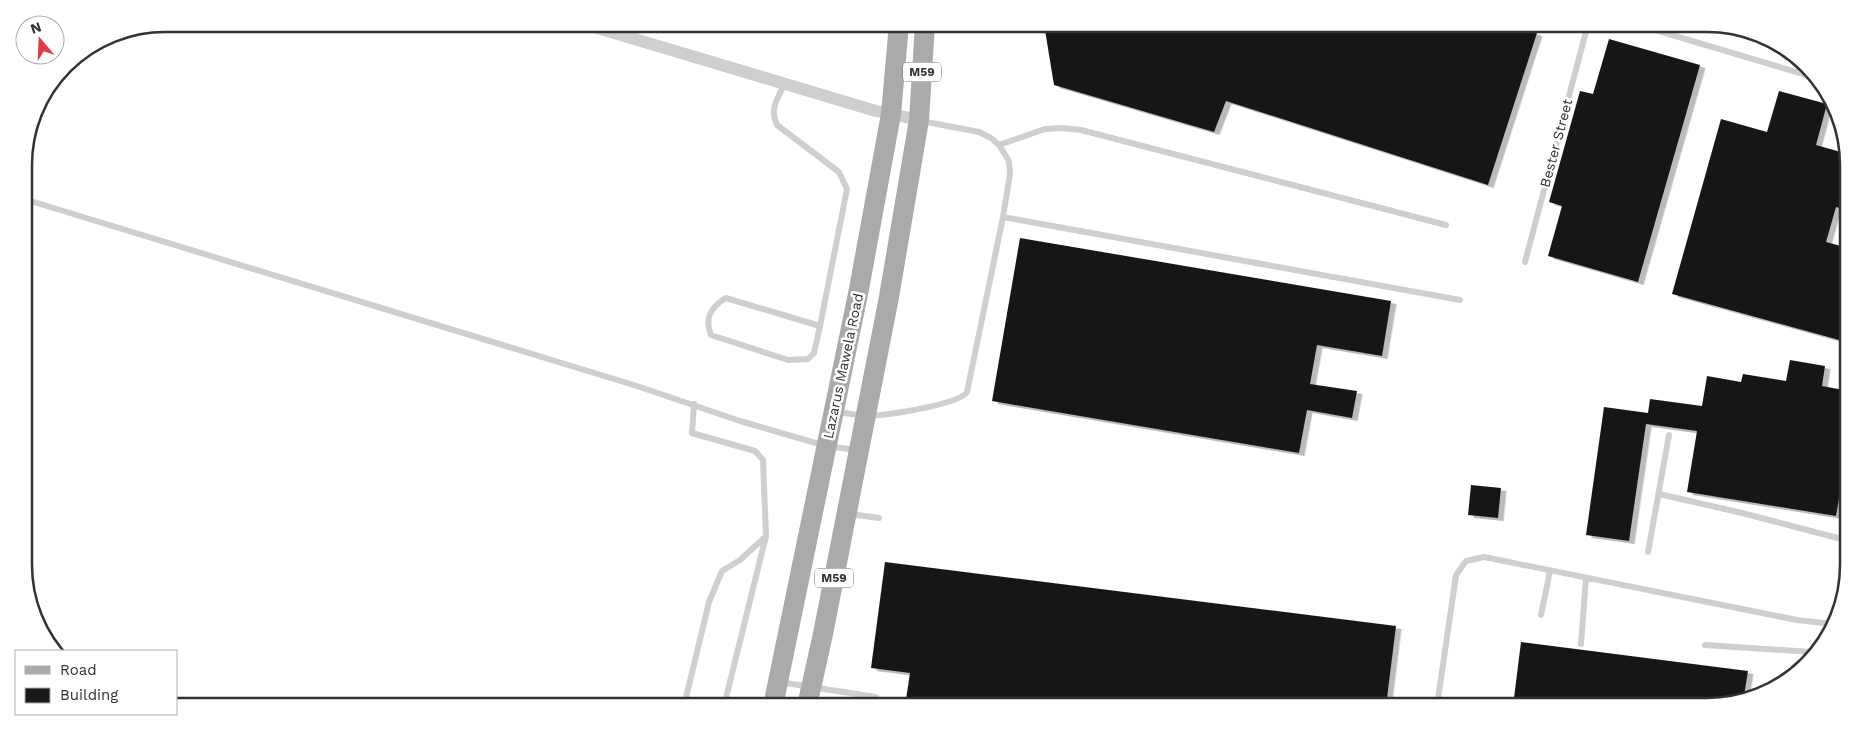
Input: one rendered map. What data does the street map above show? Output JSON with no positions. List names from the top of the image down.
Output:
{
  "streets": {
    "main road": ["M59", "Lazarus Mawela Road"],
    "lane": ["Bester Street"]
  },
  "legend": ["Road", "Building"],
  "north": "top"
}
